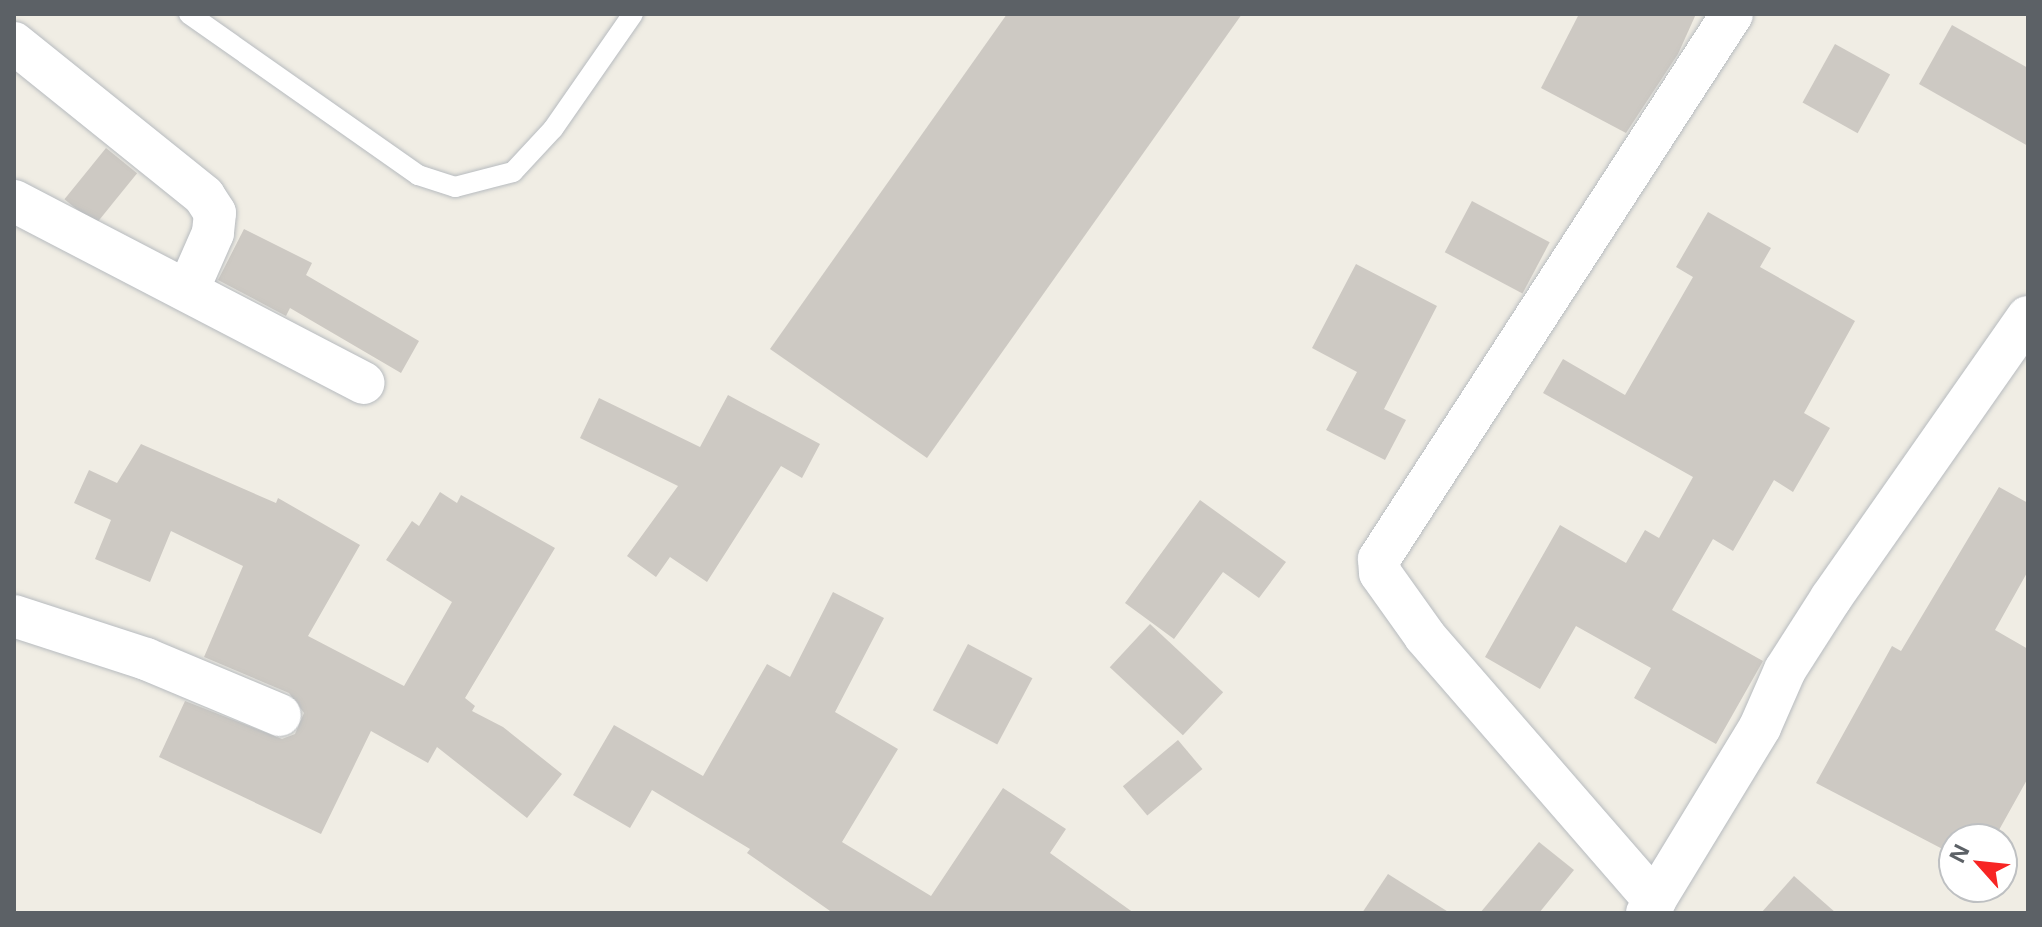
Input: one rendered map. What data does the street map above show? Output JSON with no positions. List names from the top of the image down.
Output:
{
  "north": "top left"
}
